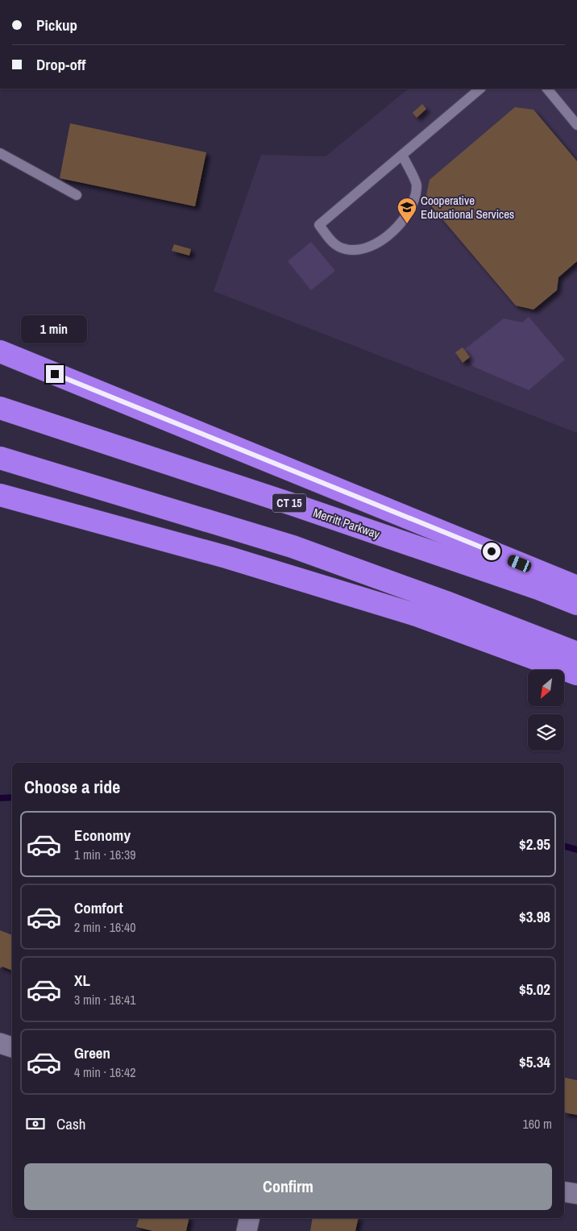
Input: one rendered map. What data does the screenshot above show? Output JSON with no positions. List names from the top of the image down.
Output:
{
  "streets": {
    "highway": ["CT 15", "Merritt Parkway"]
  },
  "places": {
    "school or university": ["Cooperative Educational Services"]
  },
  "north": "bottom left",
  "page": {
    "banner": ["Pickup", "Drop-off"],
    "bubble": "1 min",
    "heading": "Choose a ride",
    "list": [
      {
        "name": "Economy",
        "note": "1 min · 16:39",
        "value": "$2.95"
      },
      {
        "name": "Comfort",
        "note": "2 min · 16:40",
        "value": "$3.98"
      },
      {
        "name": "XL",
        "note": "3 min · 16:41",
        "value": "$5.02"
      },
      {
        "name": "Green",
        "note": "4 min · 16:42",
        "value": "$5.34"
      }
    ],
    "pay": ["Cash", "160 m"],
    "buttons": "Confirm"
  }
}
